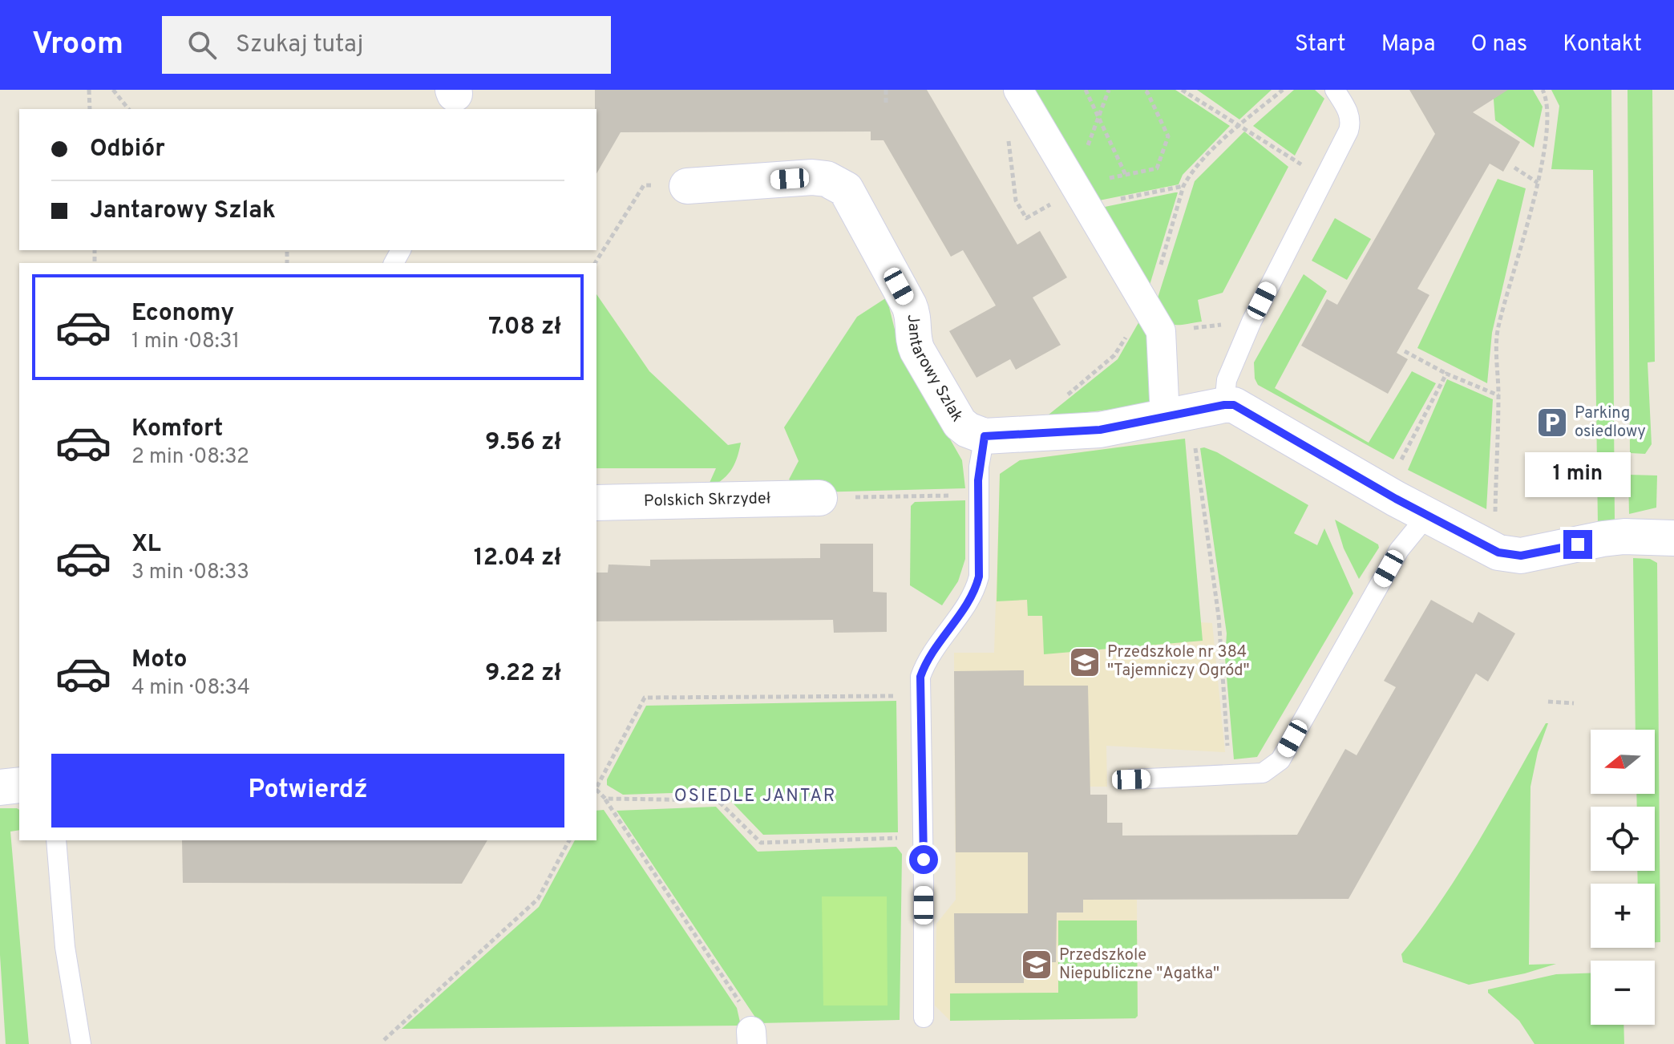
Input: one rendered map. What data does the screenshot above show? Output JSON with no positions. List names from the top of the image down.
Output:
{
  "streets": {
    "street": ["Jantarowy Szlak", "Polskich Skrzydeł"]
  },
  "districts": ["OSIEDLE JANTAR"],
  "places": {
    "parking": ["Parking osiedlowy"],
    "school or university": ["Przedszkole nr 384 \"Tajemniczy Ogród\"", "Przedszkole Niepubliczne \"Agatka\""]
  },
  "north": "left",
  "page": {
    "header": "Vroom",
    "search": "Szukaj tutaj",
    "nav": [
      "Start",
      "Mapa",
      "O nas",
      "Kontakt"
    ],
    "banner": ["Odbiór", "Jantarowy Szlak"],
    "list": [
      {
        "name": "Economy",
        "note": "1 min · 08:31",
        "value": "7.08 zł"
      },
      {
        "name": "Komfort",
        "note": "2 min · 08:32",
        "value": "9.56 zł"
      },
      {
        "name": "XL",
        "note": "3 min · 08:33",
        "value": "12.04 zł"
      },
      {
        "name": "Moto",
        "note": "4 min · 08:34",
        "value": "9.22 zł"
      }
    ],
    "bubble": "1 min",
    "map_buttons": ["+", "−"],
    "buttons": "Potwierdź"
  }
}
